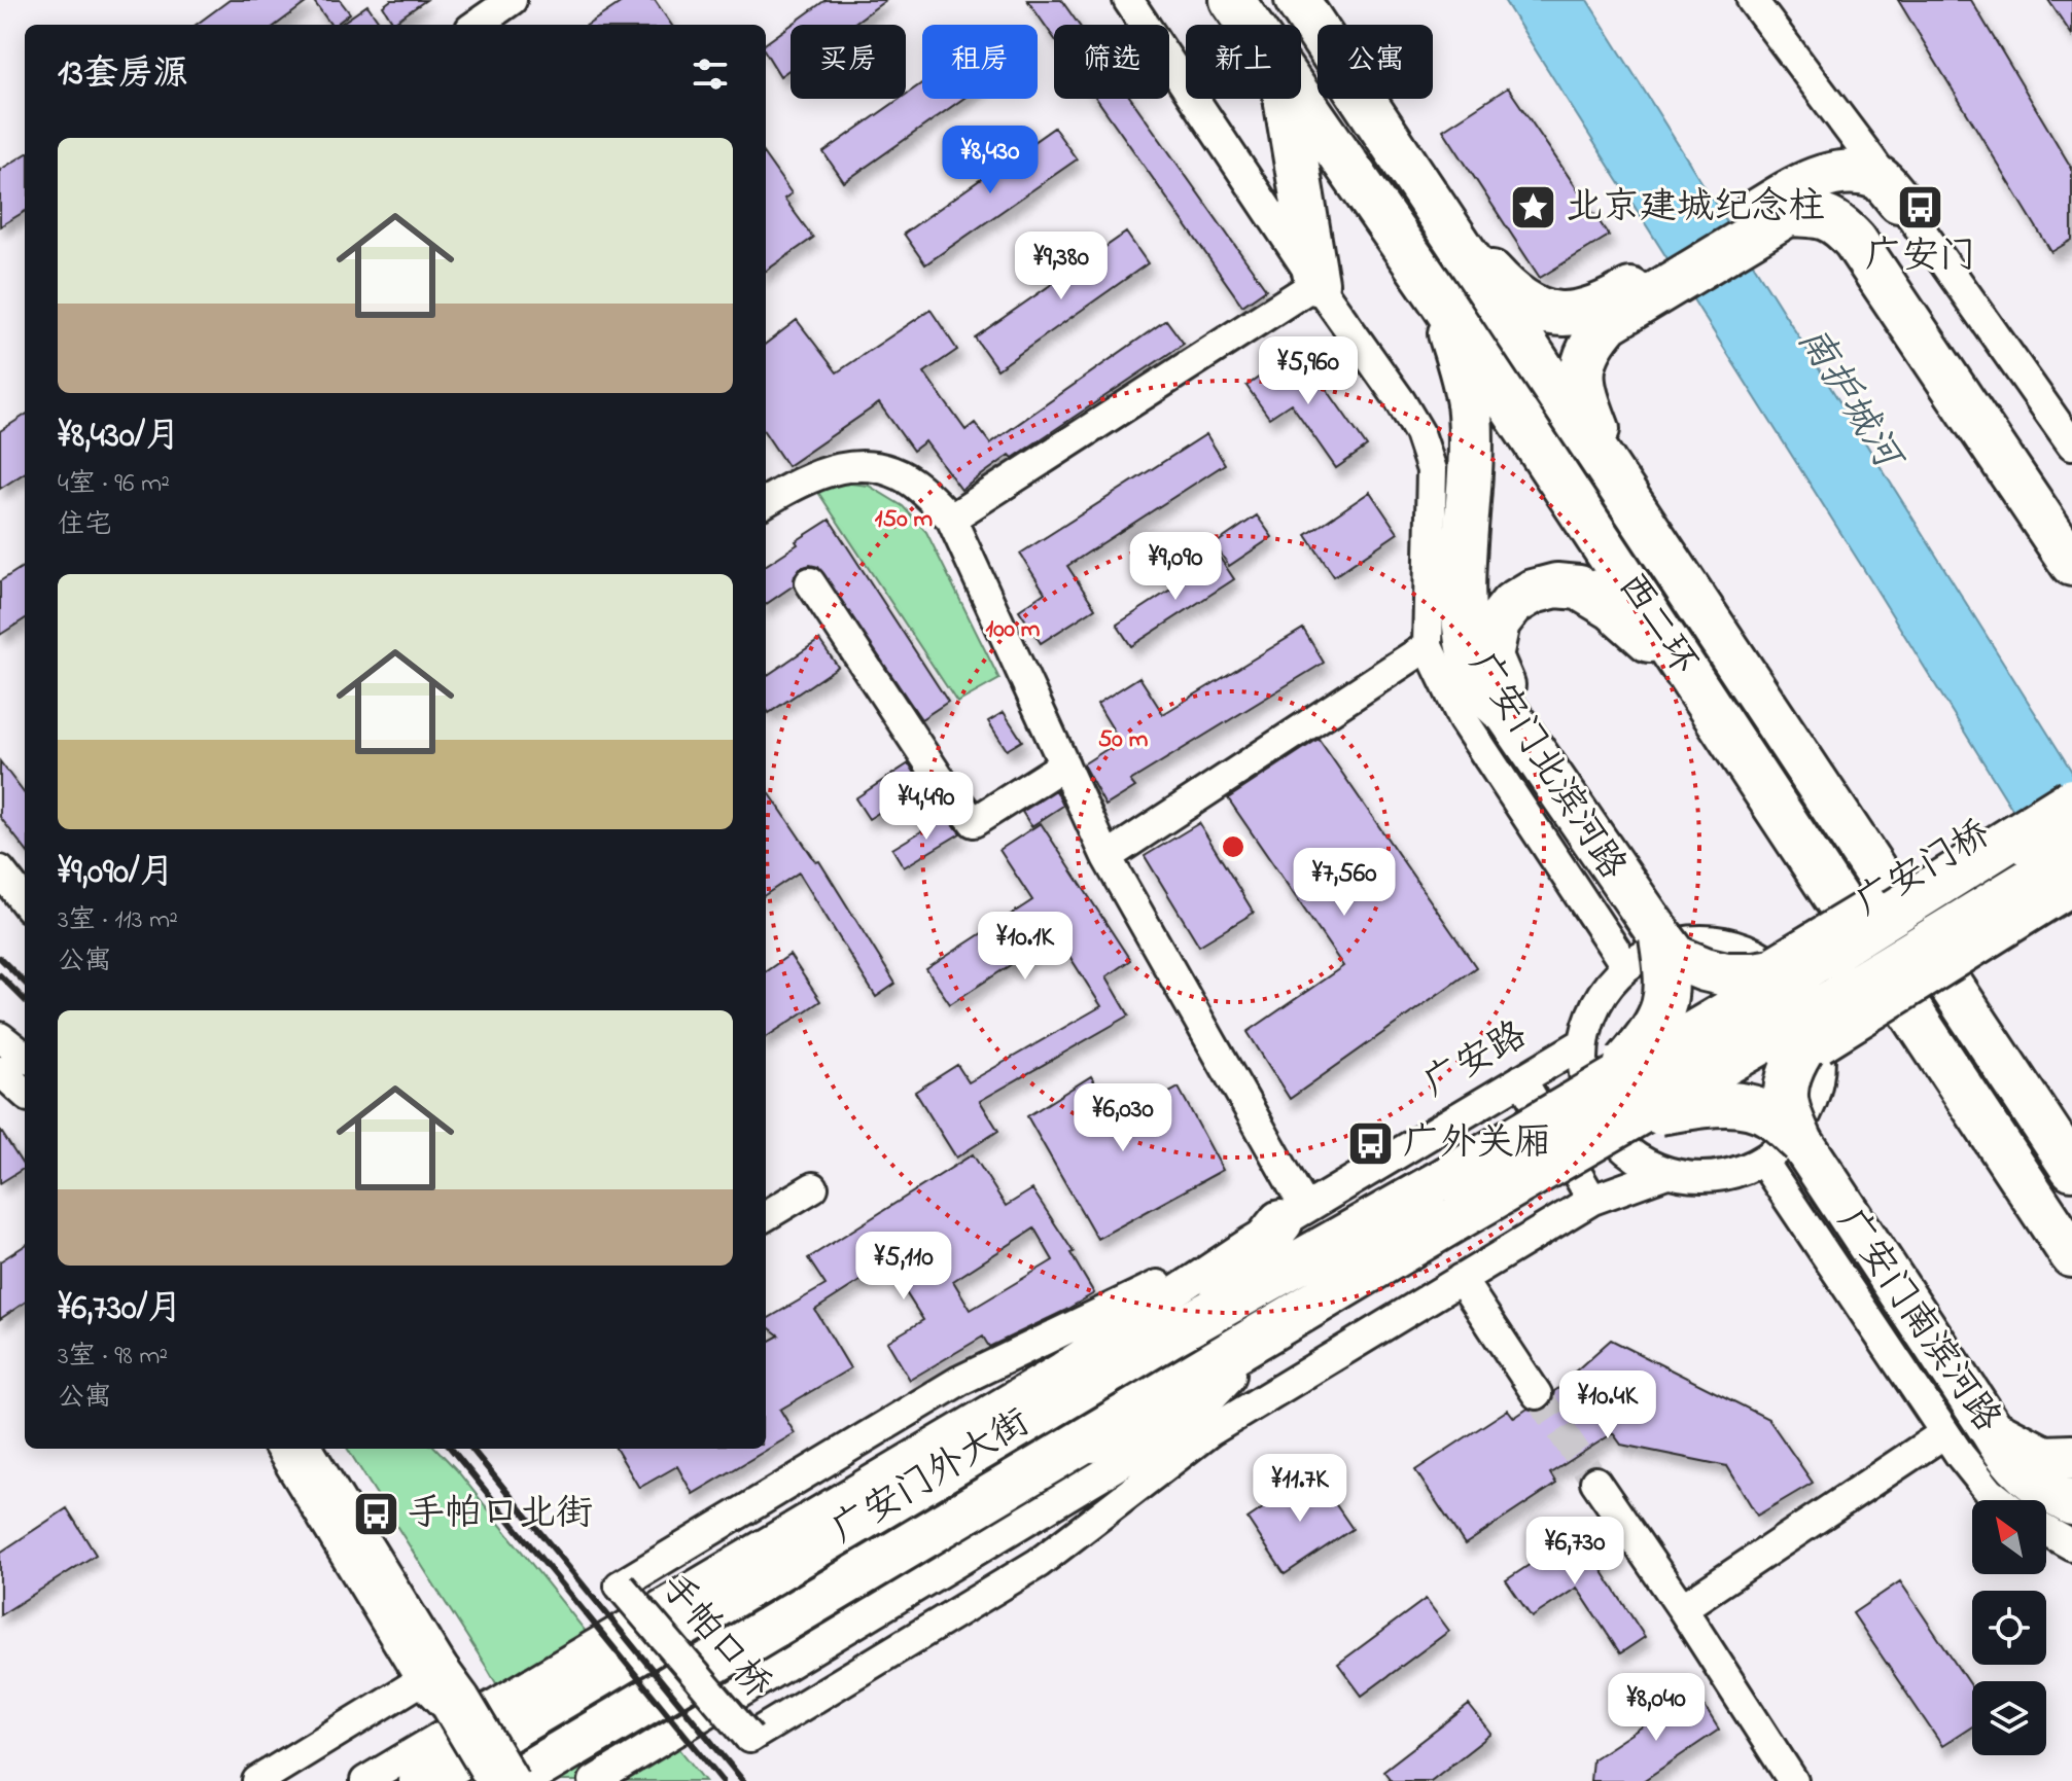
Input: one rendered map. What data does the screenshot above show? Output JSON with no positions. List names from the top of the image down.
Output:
{
  "streets": {
    "highway": ["西二环", "广安门桥", "广安门外大街"],
    "street": [
      "广安门北滨河路",
      "广安路",
      "广安门南滨河路",
      "手帕口桥"
    ]
  },
  "crossings": [
    ["广安门北滨河路", "广安门桥"],
    ["广安门北滨河路", "广安路"],
    ["广安门北滨河路", "广安门南滨河路"],
    ["广安门桥", "广安路"],
    ["广安门桥", "广安门南滨河路"],
    ["广安门桥", "广安门外大街"],
    ["广安路", "广安门南滨河路"],
    ["广安路", "广安门外大街"],
    ["广安路", "手帕口桥"],
    ["广安门外大街", "手帕口桥"]
  ],
  "water": ["南护城河"],
  "places": {
    "bus stop": ["广安门", "广外关厢", "手帕口北街"],
    "place": ["北京建城纪念柱"]
  },
  "north": "top left",
  "page": {
    "chip": [
      "买房",
      "租房",
      "筛选",
      "新上",
      "公寓"
    ],
    "heading": "13套房源",
    "list": [
      {
        "name": "¥8,430/月",
        "note": "4室 · 96 m² · 住宅"
      },
      {
        "name": "¥9,090/月",
        "note": "3室 · 113 m² · 公寓"
      },
      {
        "name": "¥6,730/月",
        "note": "3室 · 98 m² · 公寓"
      }
    ],
    "price": [
      "¥8,430",
      "¥9,380",
      "¥5,960",
      "¥9,090",
      "¥4,490",
      "¥7,560",
      "¥10.1K",
      "¥6,030",
      "¥5,110",
      "¥10.4K",
      "¥11.7K",
      "¥6,730",
      "¥8,040"
    ]
  },
  "rings": ["150 m", "100 m", "50 m"]
}
